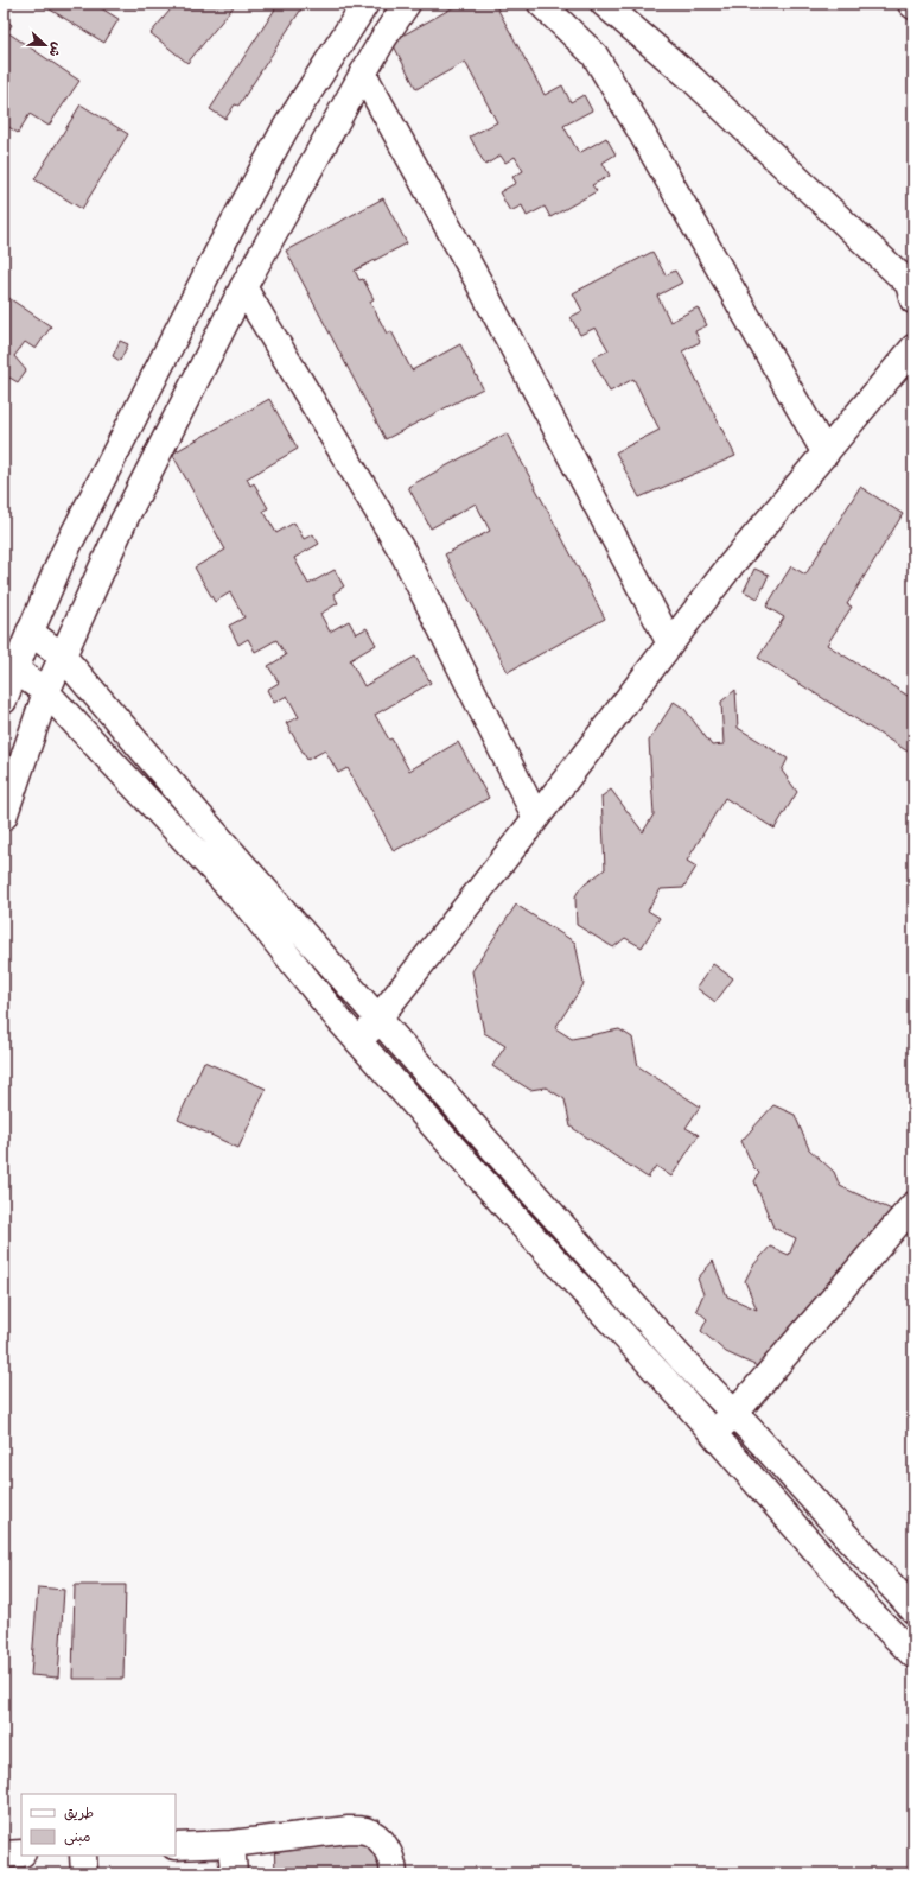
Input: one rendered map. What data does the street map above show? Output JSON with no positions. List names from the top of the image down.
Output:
{
  "legend": ["طريق", "مبنى"],
  "north": "right"
}
